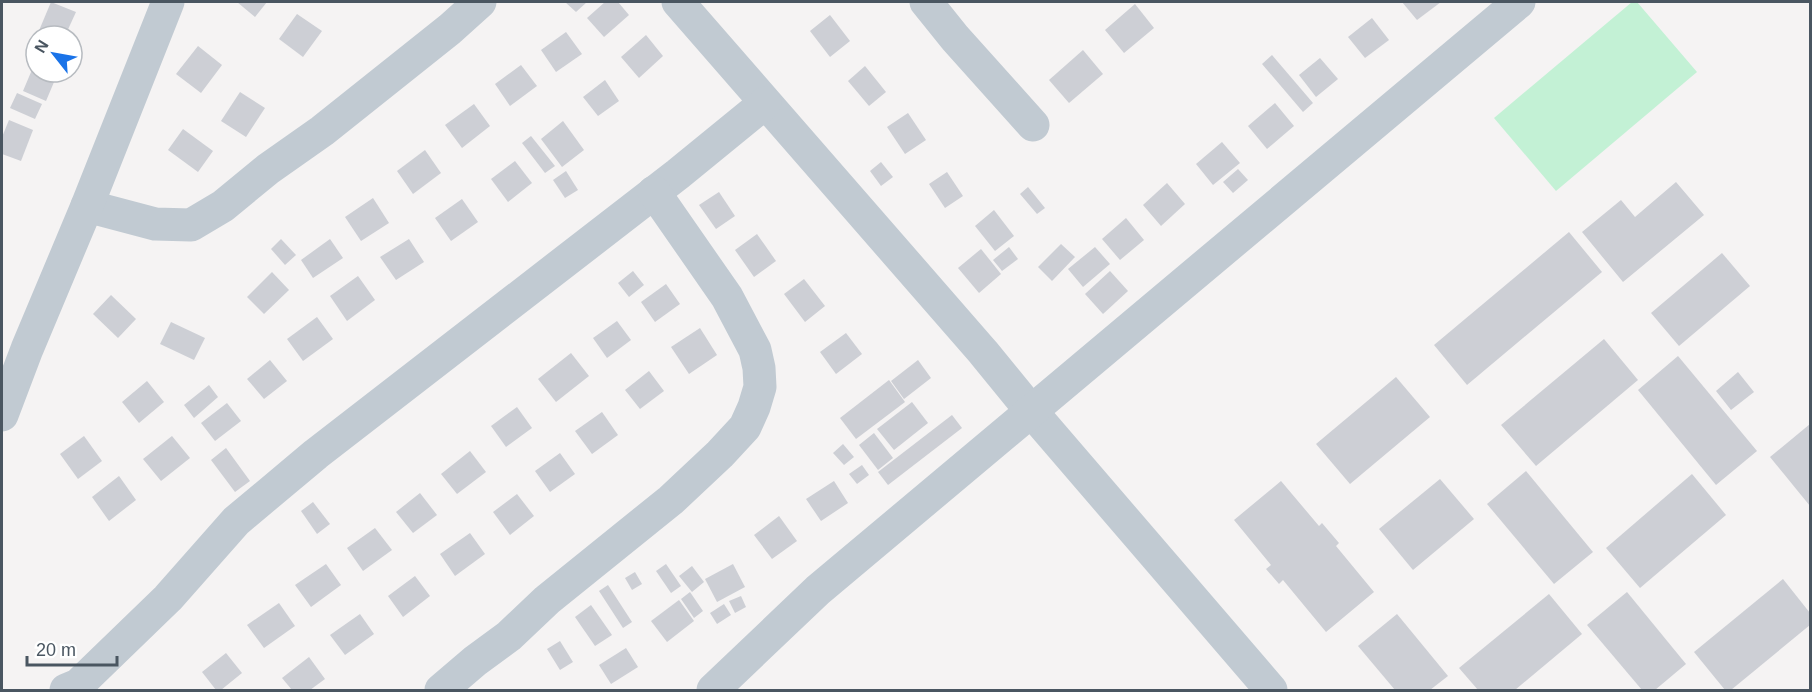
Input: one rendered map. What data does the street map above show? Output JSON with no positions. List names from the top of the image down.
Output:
{
  "scale_bar": "20 m",
  "north": "top left"
}
